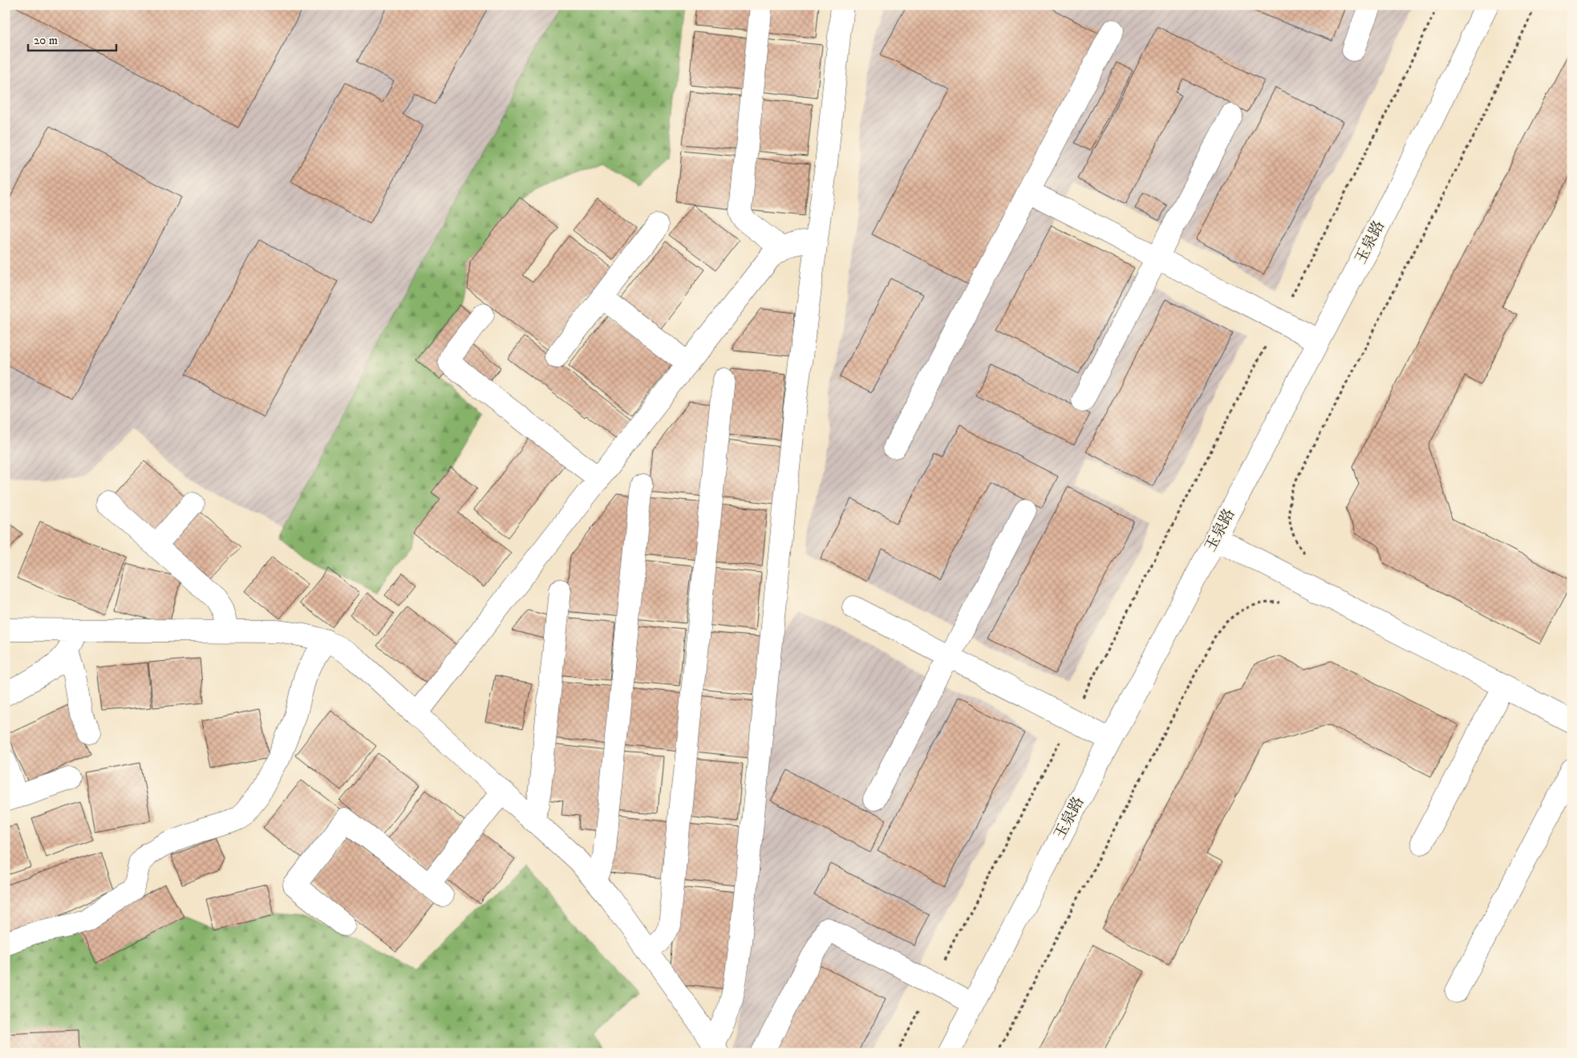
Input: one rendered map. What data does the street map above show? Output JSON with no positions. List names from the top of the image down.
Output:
{
  "streets": {
    "street": ["玉泉路"]
  },
  "scale_bar": "20 m"
}
